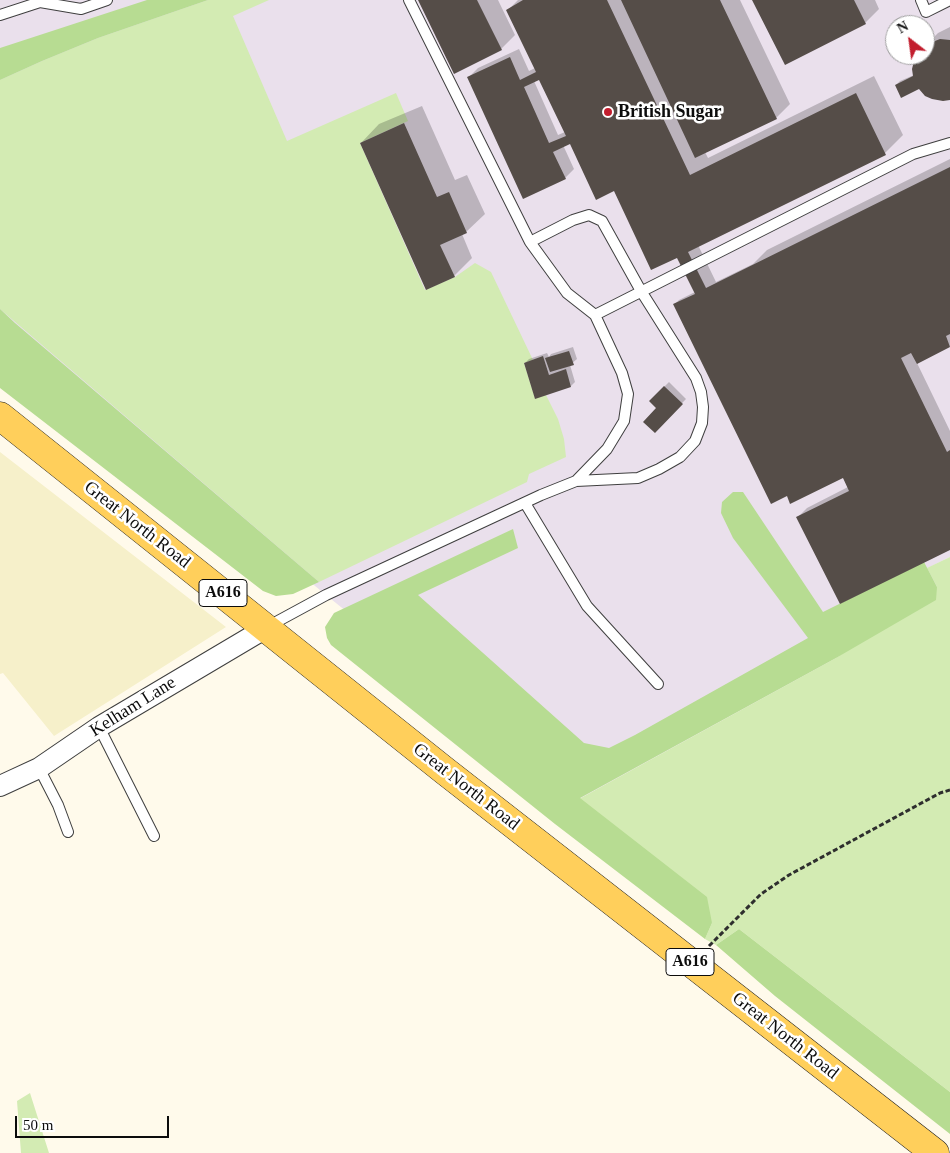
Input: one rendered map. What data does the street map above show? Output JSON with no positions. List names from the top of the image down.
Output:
{
  "streets": {
    "main road": ["Great North Road", "A616"],
    "street": ["Kelham Lane"]
  },
  "crossings": [
    ["Great North Road", "Kelham Lane"]
  ],
  "places": ["British Sugar"],
  "scale_bar": "50 m",
  "north": "top left"
}
